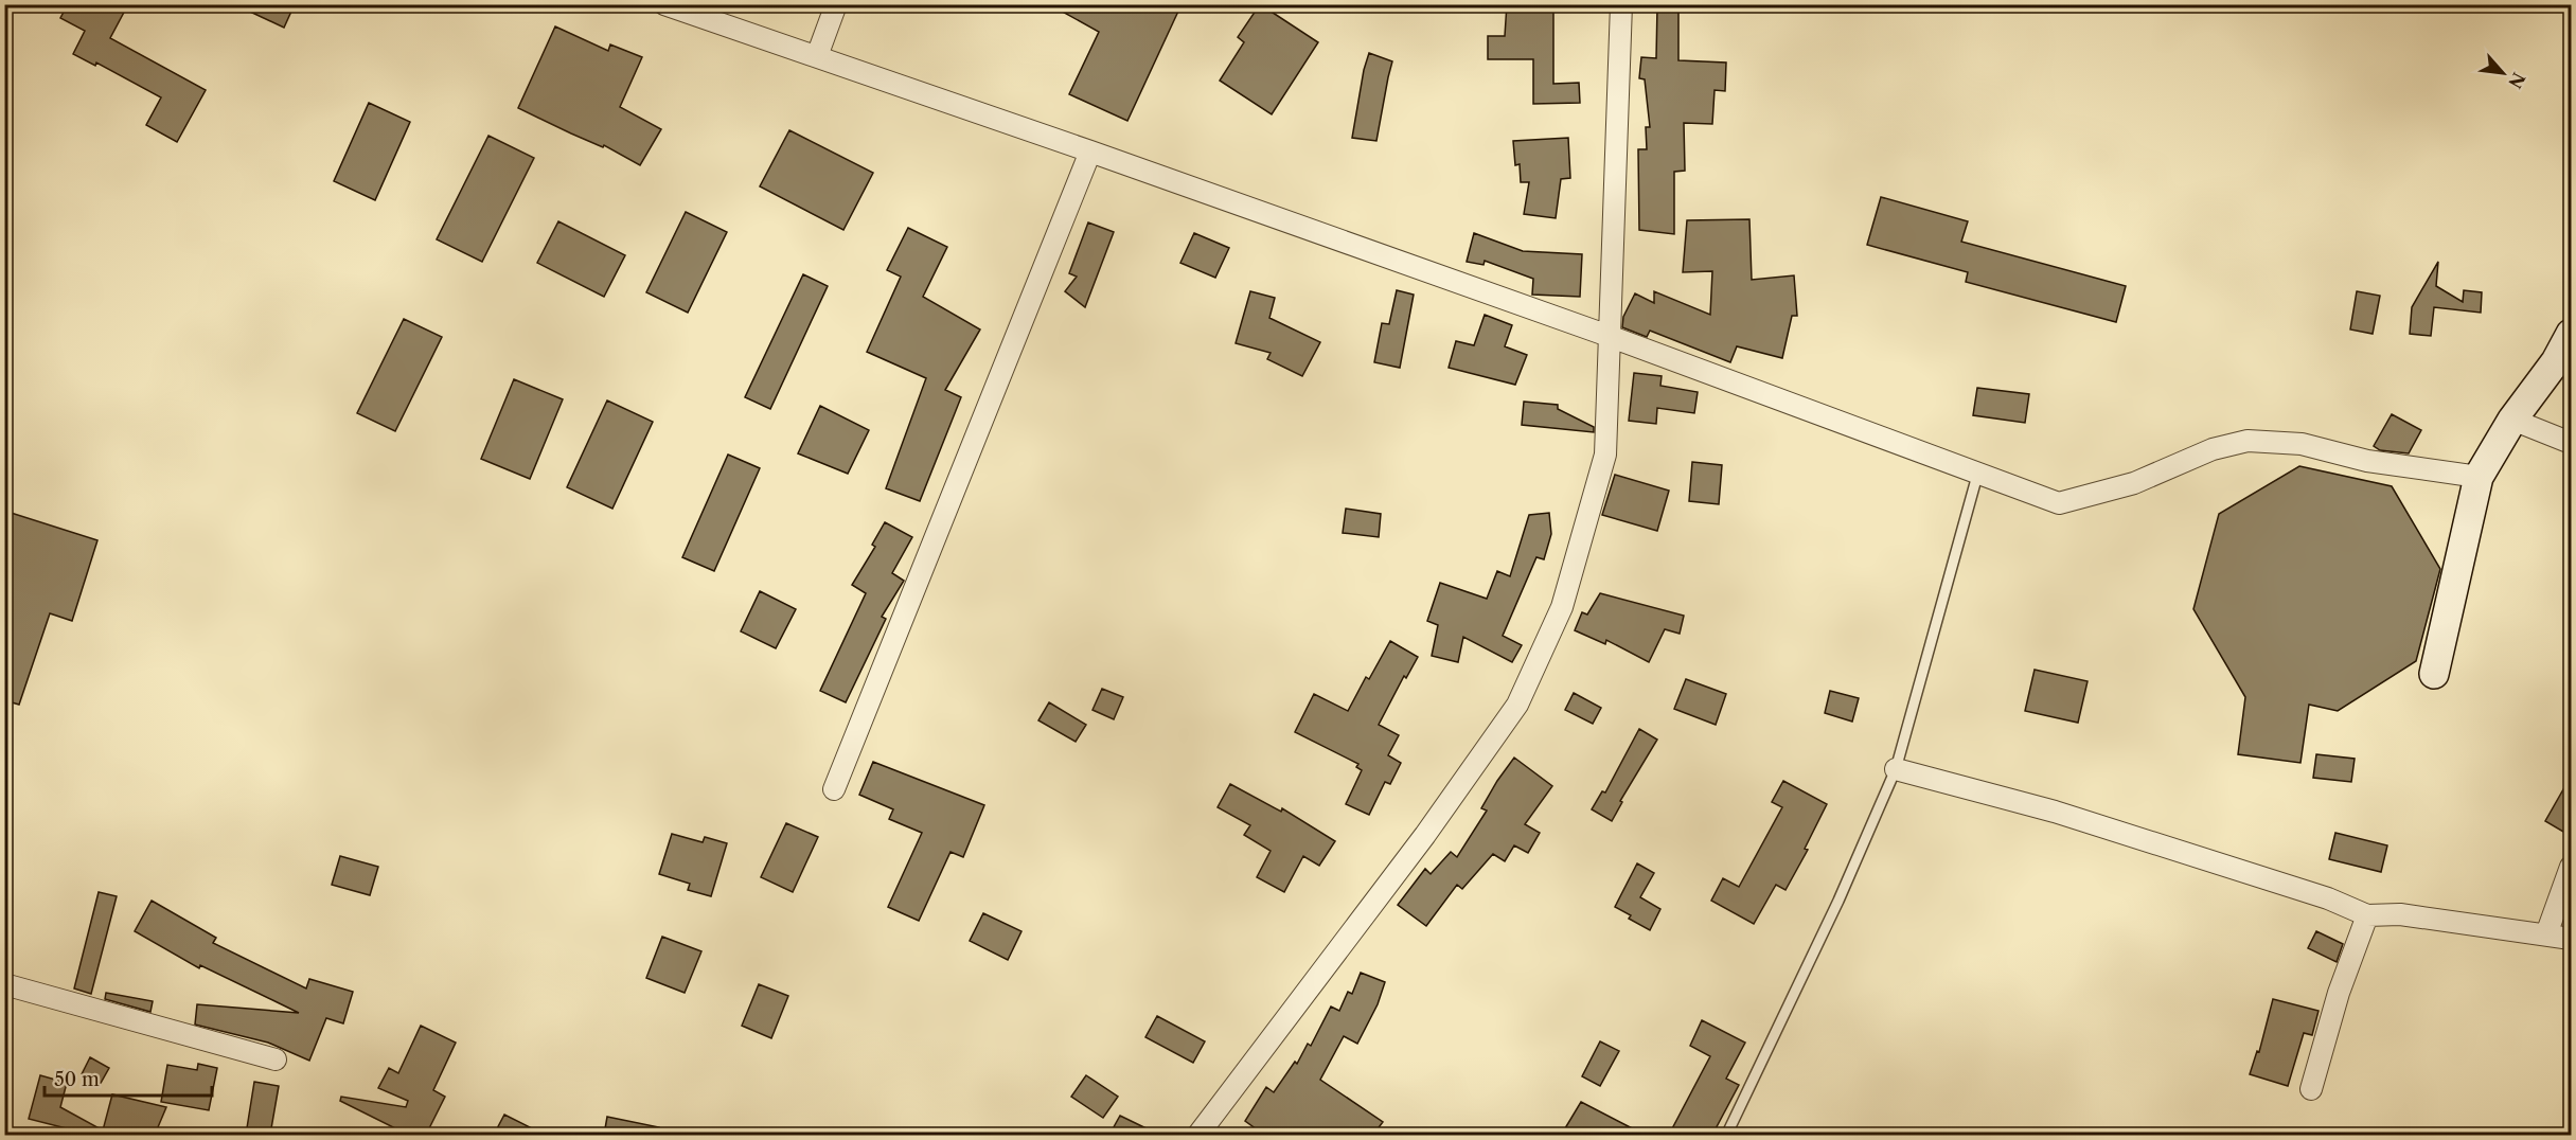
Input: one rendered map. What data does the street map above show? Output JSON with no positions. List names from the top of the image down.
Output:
{
  "scale_bar": "50 m",
  "north": "bottom right"
}
